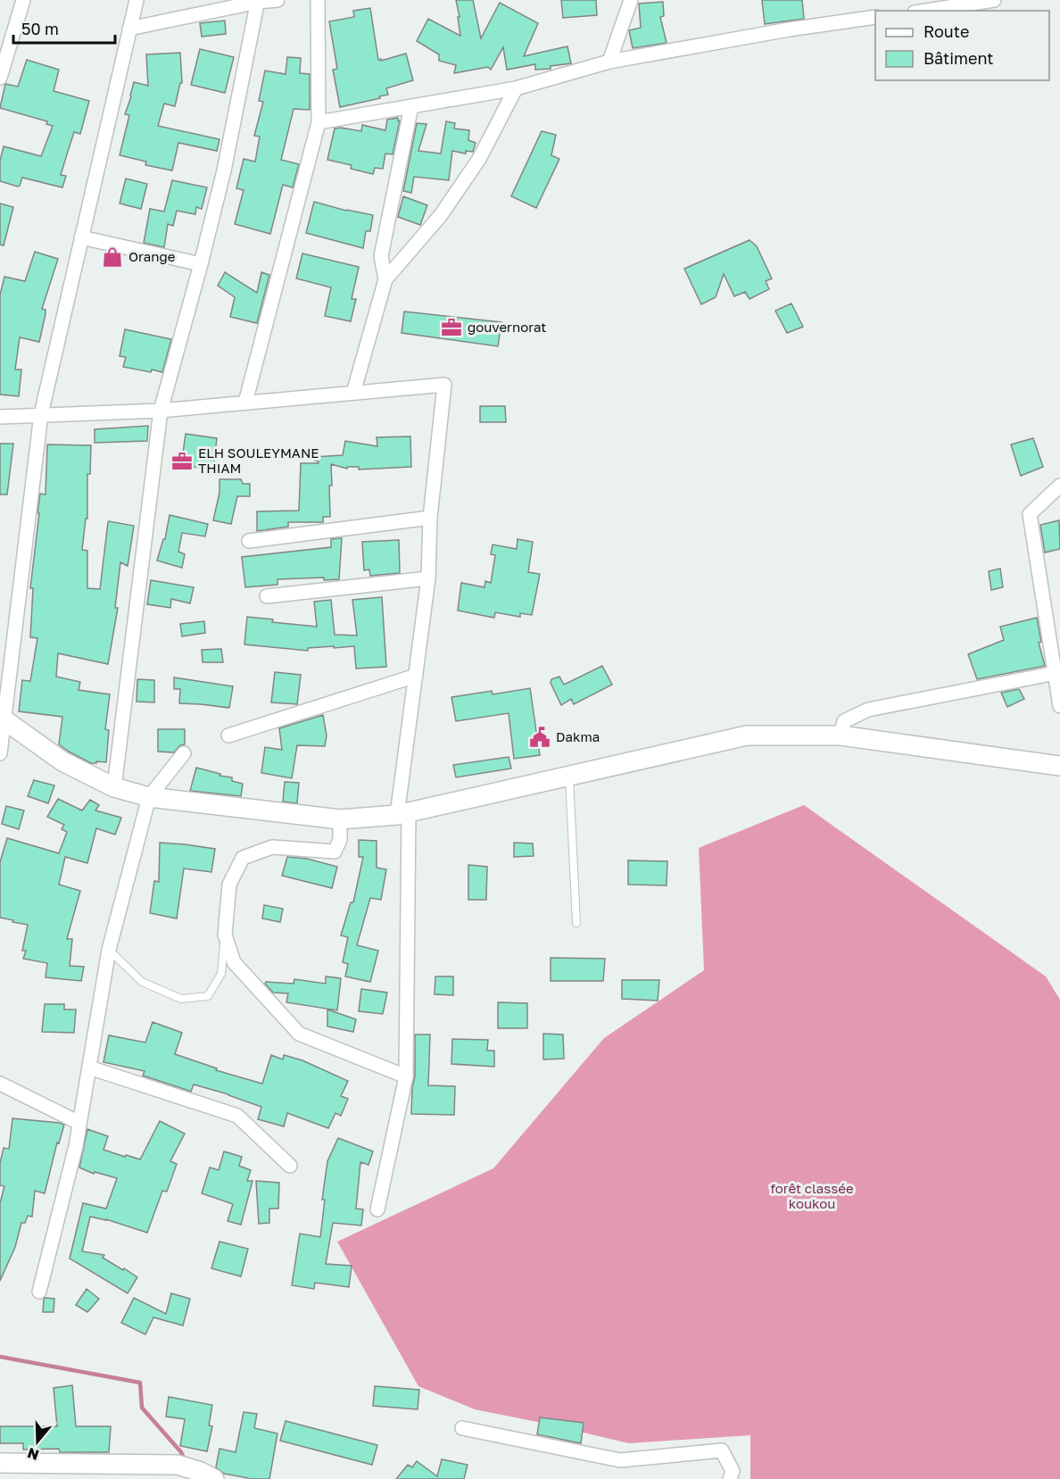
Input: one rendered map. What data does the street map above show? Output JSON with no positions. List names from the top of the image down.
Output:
{
  "parks": ["forêt classée koukou"],
  "places": {
    "shop": ["Orange"],
    "office": ["gouvernorat", "ELH SOULEYMANE THIAM"],
    "public building": ["Dakma"]
  },
  "legend": ["Route", "Bâtiment"],
  "scale_bar": "50 m",
  "north": "bottom"
}
